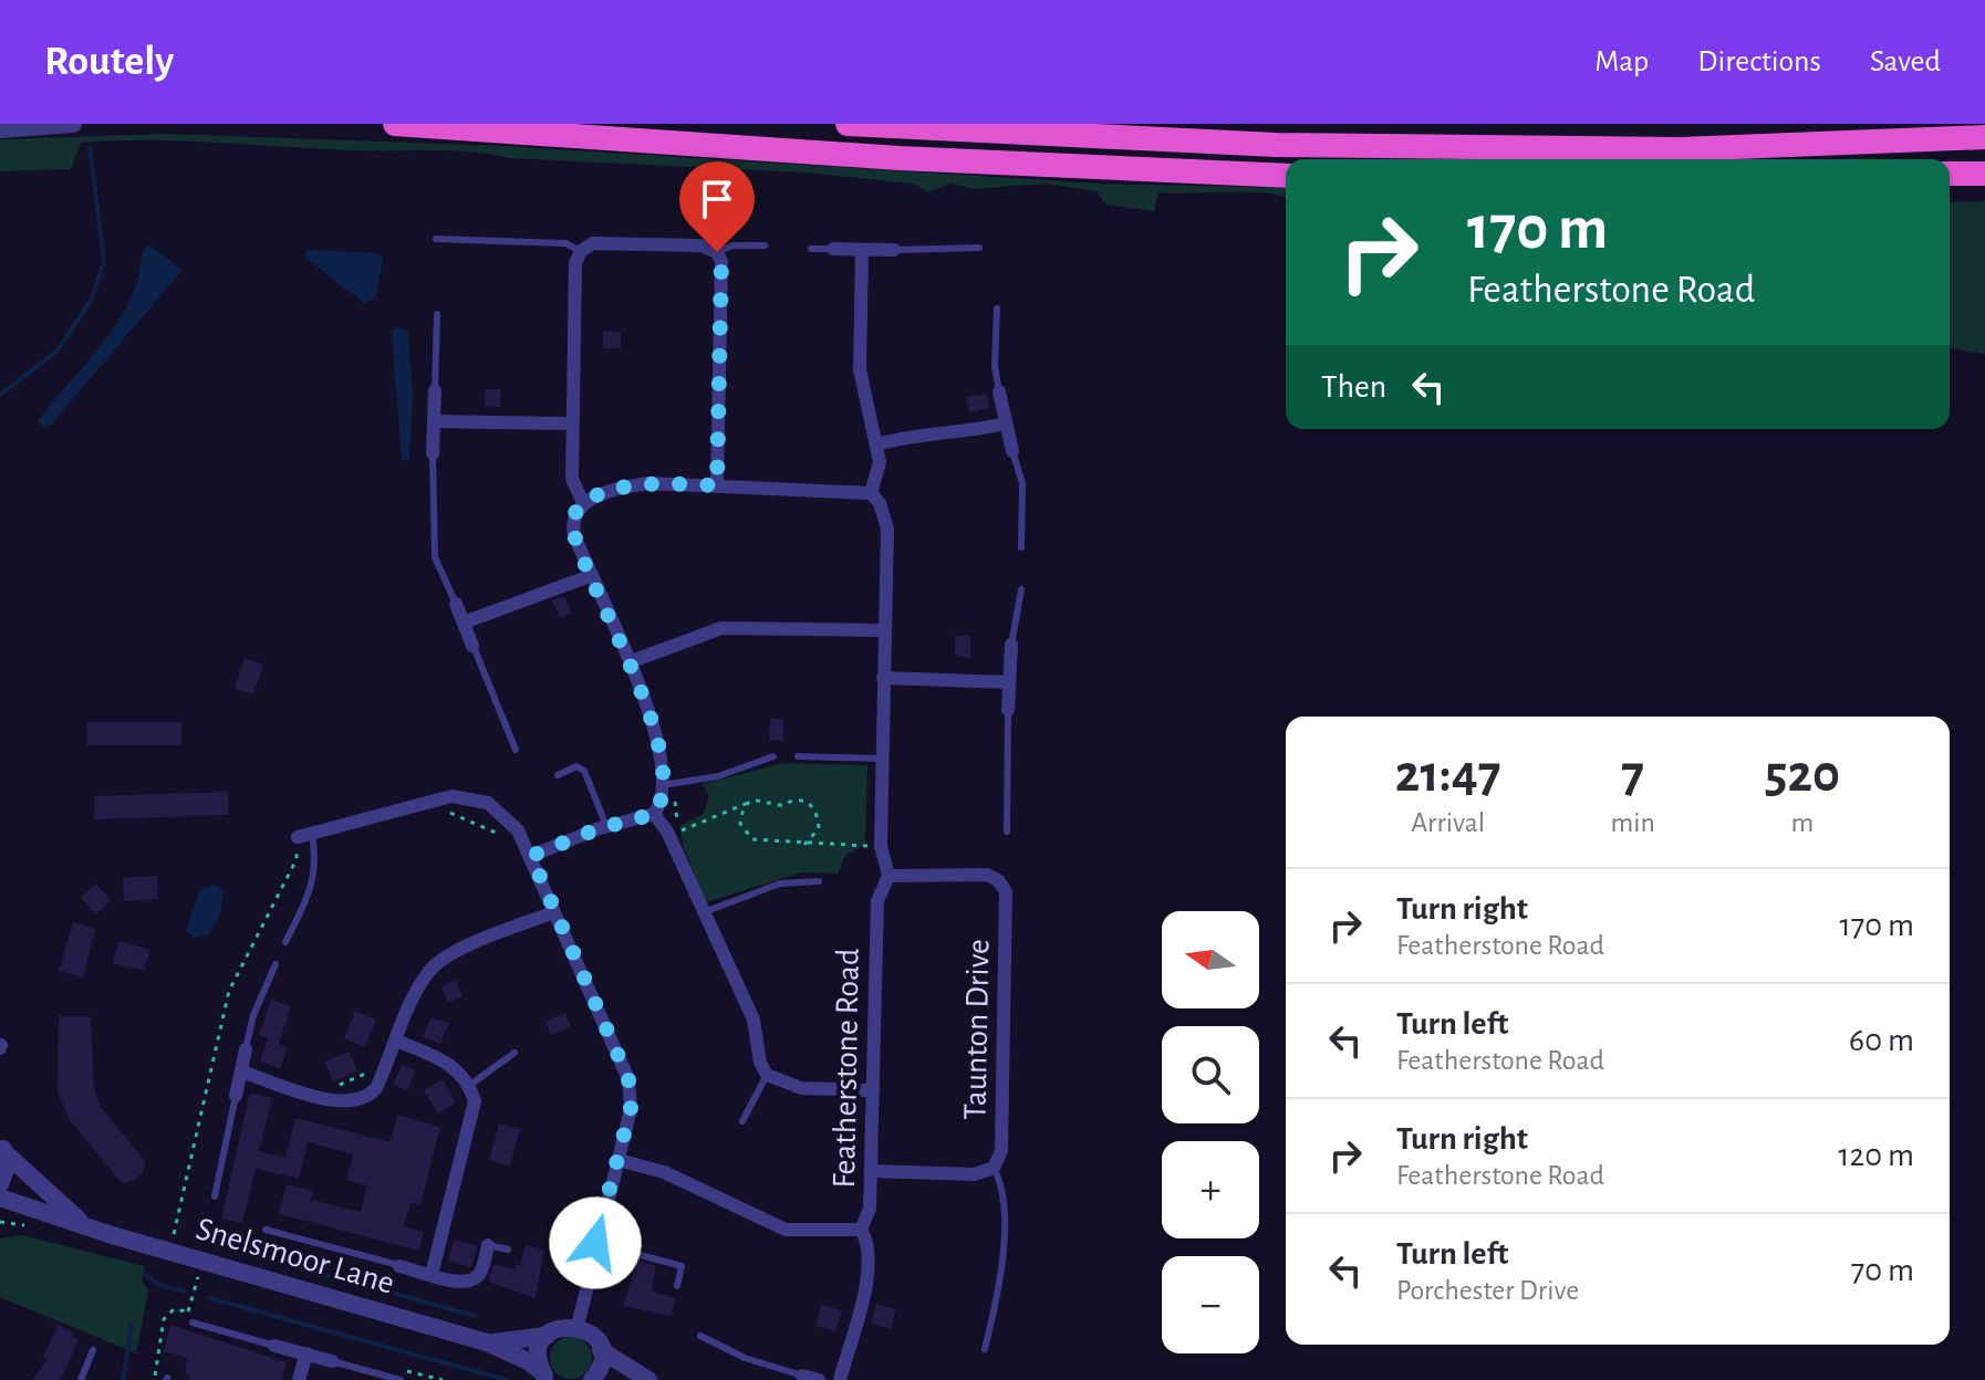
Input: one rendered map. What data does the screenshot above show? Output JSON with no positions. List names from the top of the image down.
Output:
{
  "streets": {
    "street": ["Taunton Drive", "Featherstone Road", "Snelsmoor Lane"]
  },
  "crossings": [
    ["Taunton Drive", "Featherstone Road"]
  ],
  "north": "left",
  "page": {
    "header": "Routely",
    "nav": ["Map", "Directions", "Saved"],
    "turn": ["170 m", "Featherstone Road"],
    "then": "Then",
    "eta": [
      "21:47",
      "Arrival",
      "7",
      "min",
      "520",
      "m"
    ],
    "list": [
      {
        "name": "Turn right",
        "note": "Featherstone Road",
        "value": "170 m"
      },
      {
        "name": "Turn left",
        "note": "Featherstone Road",
        "value": "60 m"
      },
      {
        "name": "Turn right",
        "note": "Featherstone Road",
        "value": "120 m"
      },
      {
        "name": "Turn left",
        "note": "Porchester Drive",
        "value": "70 m"
      }
    ],
    "map_buttons": ["+", "−"]
  }
}
